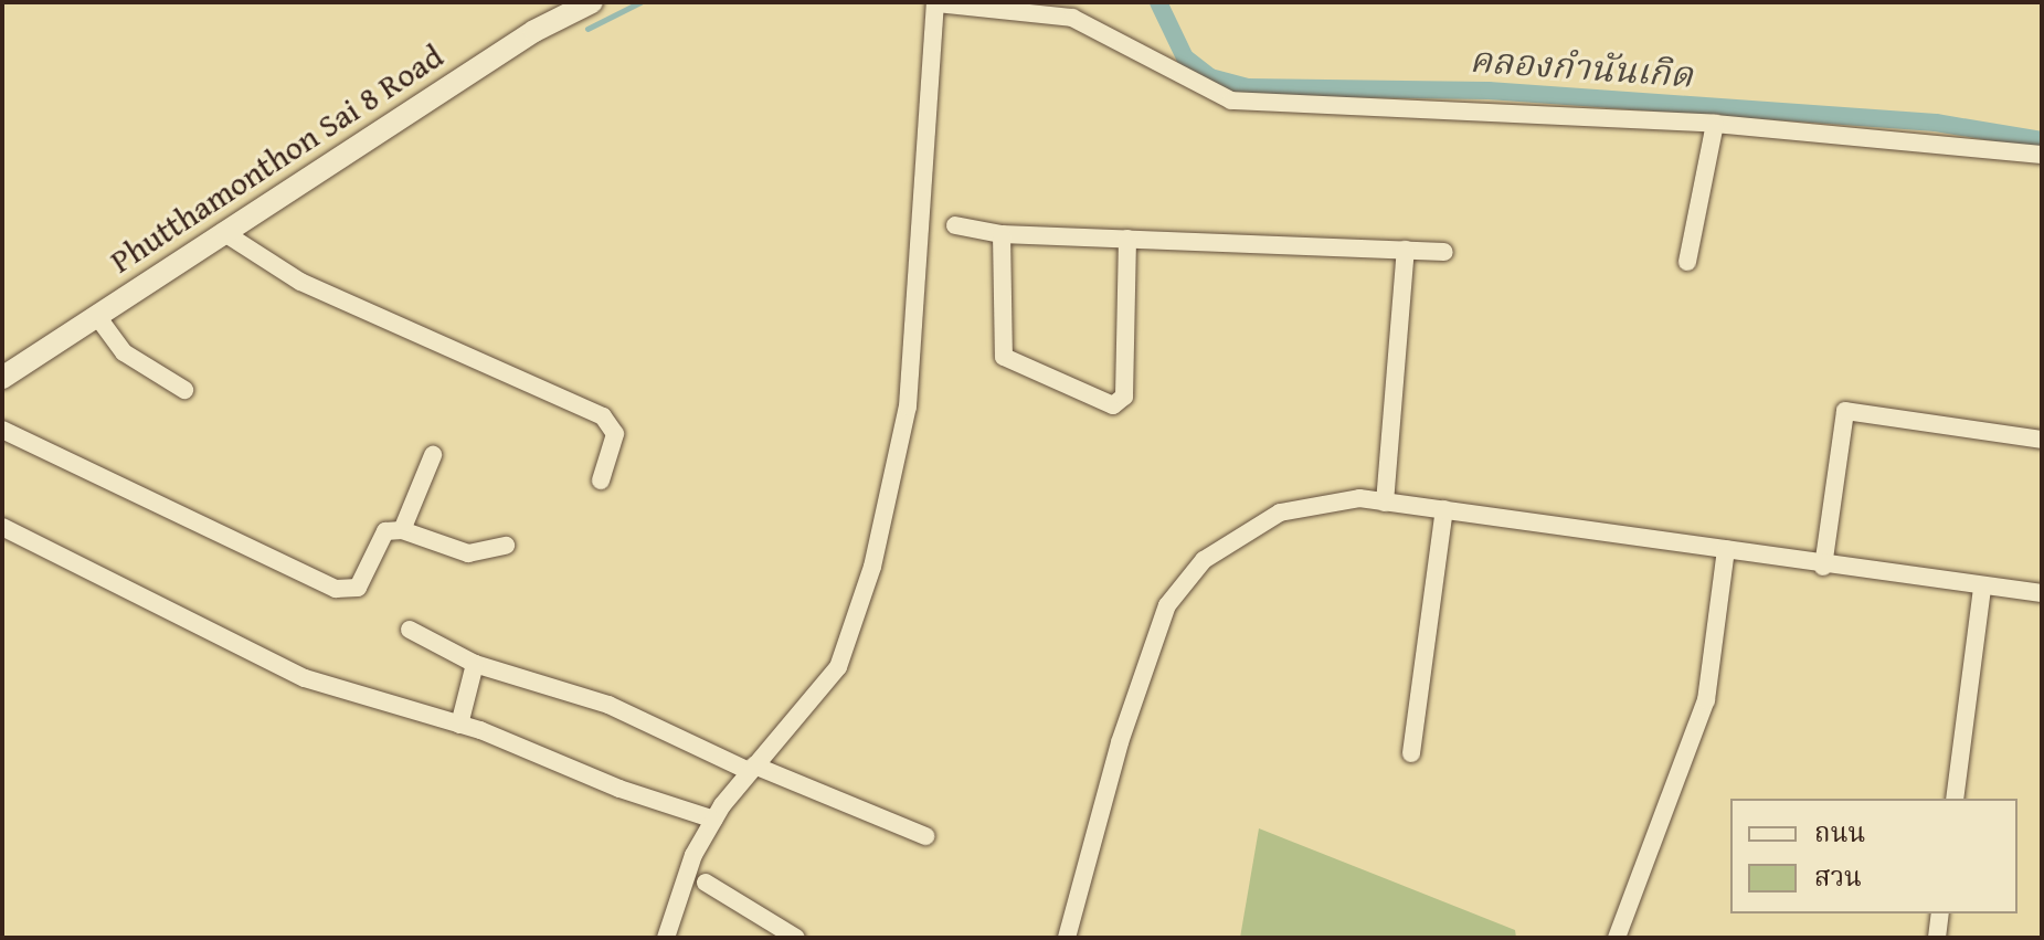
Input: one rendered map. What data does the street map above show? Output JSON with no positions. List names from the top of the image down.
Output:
{
  "streets": {
    "street": ["Phutthamonthon Sai 8 Road"]
  },
  "water": ["คลองกำนันเกิด"],
  "legend": ["ถนน", "สวน"]
}
